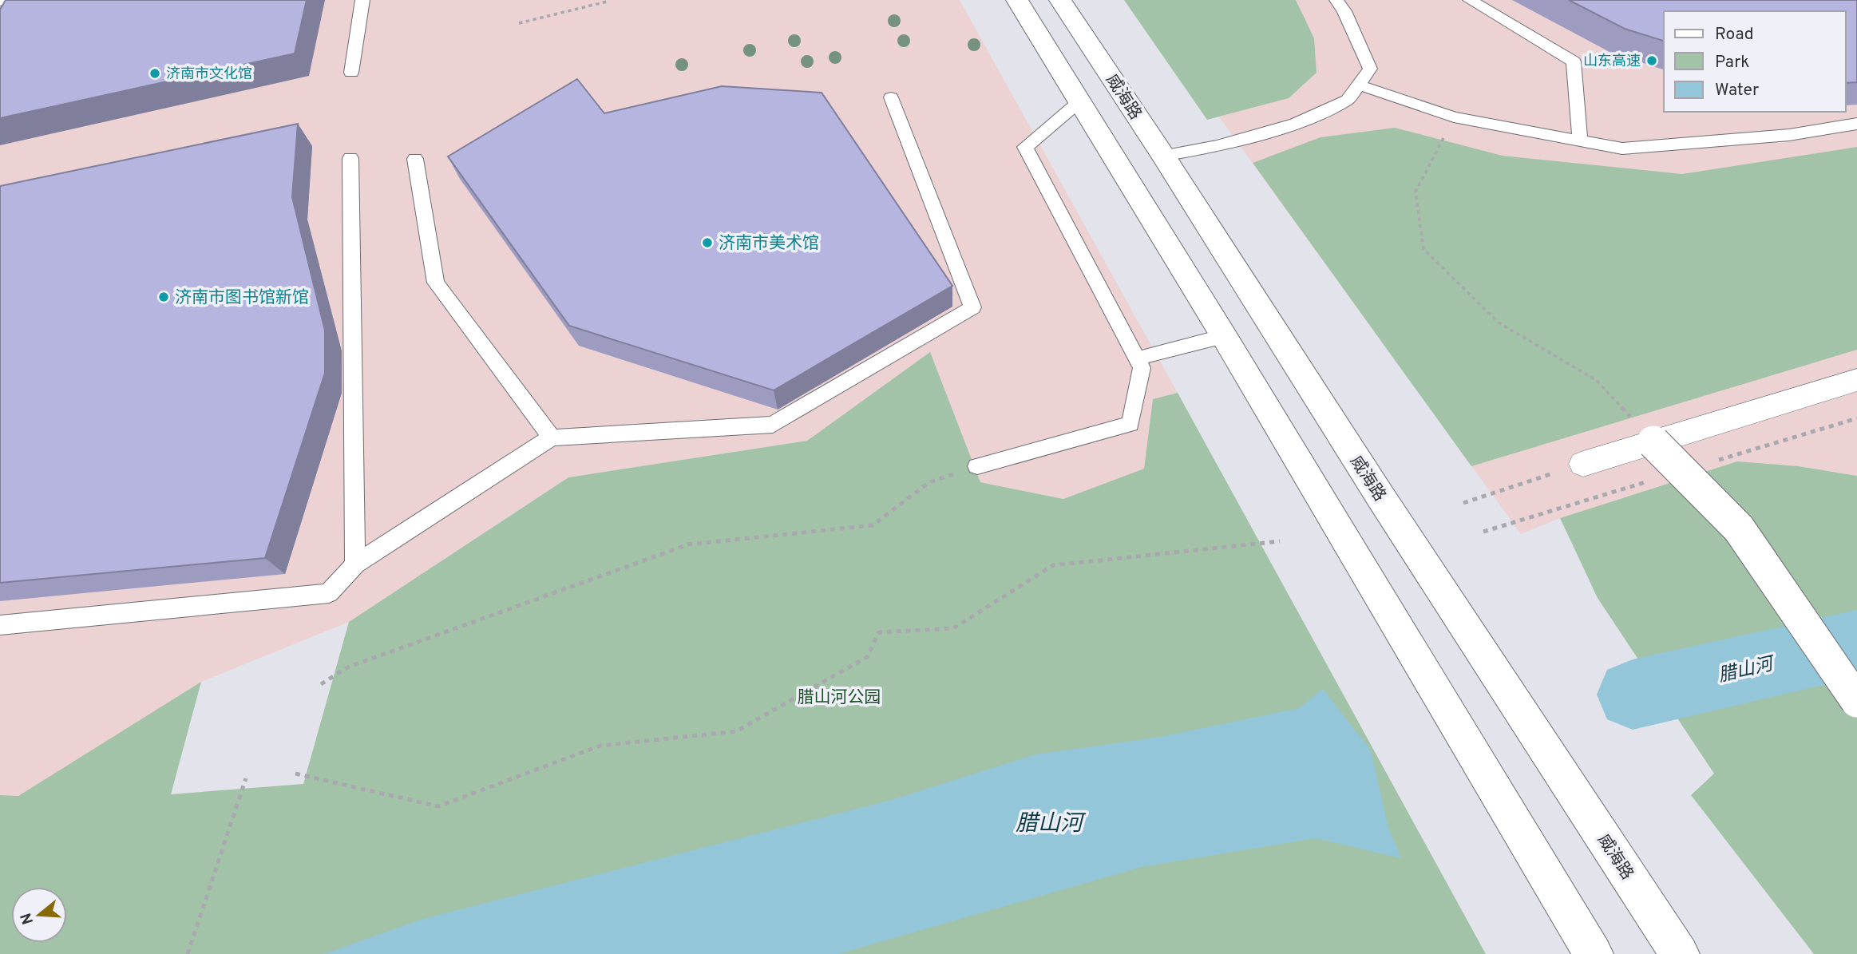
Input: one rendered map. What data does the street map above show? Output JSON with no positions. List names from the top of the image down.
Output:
{
  "streets": {
    "main road": ["威海路"]
  },
  "water": ["腊山河"],
  "parks": ["腊山河公园"],
  "places": [
    "山东高速",
    "济南市文化馆",
    "济南市美术馆",
    "济南市图书馆新馆"
  ],
  "legend": ["Road", "Park", "Water"],
  "north": "left"
}
